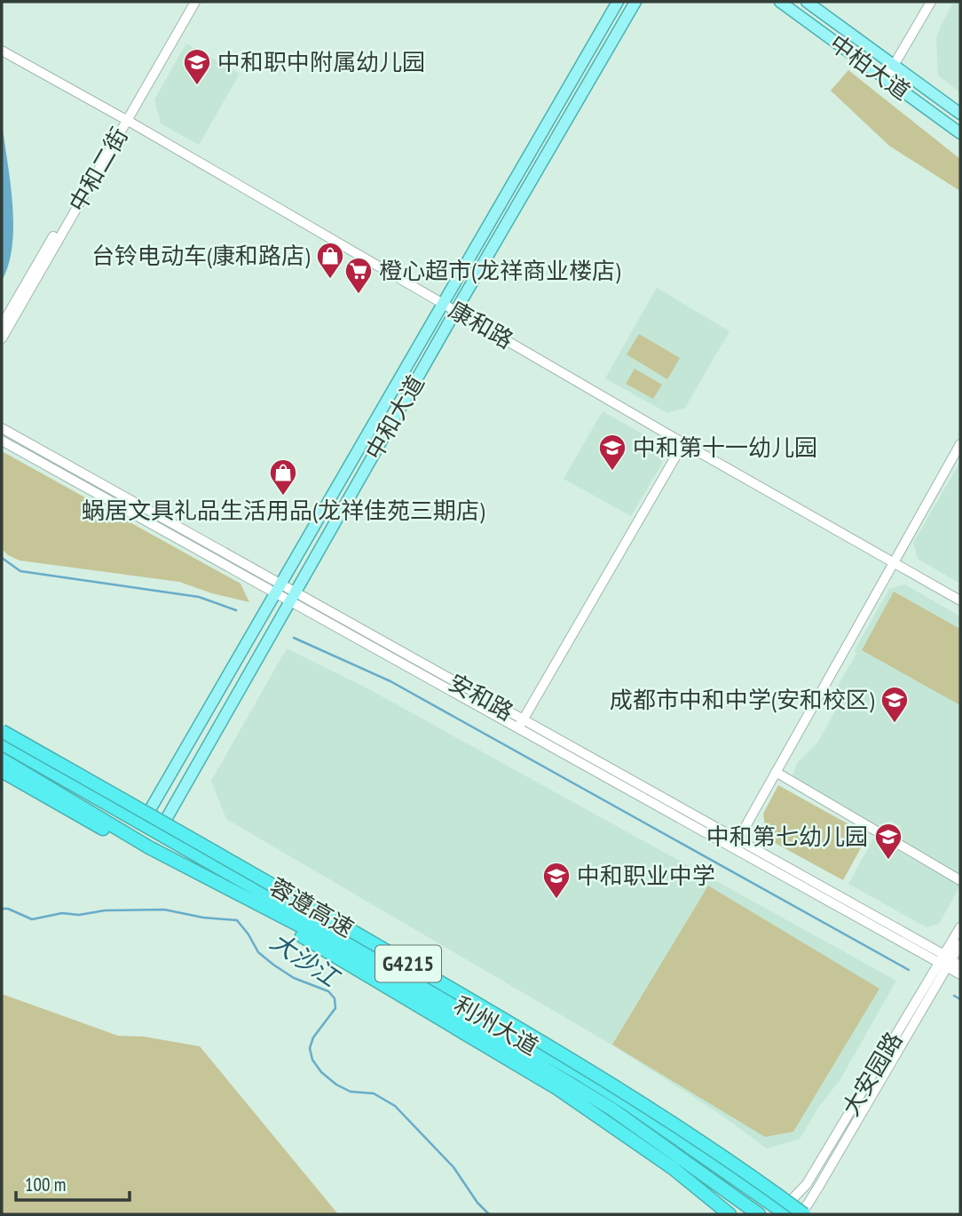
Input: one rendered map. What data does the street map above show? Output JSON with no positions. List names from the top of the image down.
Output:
{
  "streets": {
    "highway": ["蓉遵高速", "G4215", "利州大道"],
    "main road": ["中柏大道", "中和大道"],
    "street": [
      "中和二街",
      "康和路",
      "安和路",
      "大安园路"
    ]
  },
  "crossings": [
    ["中和二街", "康和路"],
    ["康和路", "中和大道"],
    ["中和大道", "安和路"],
    ["中和大道", "利州大道"],
    ["安和路", "大安园路"],
    ["利州大道", "大安园路"]
  ],
  "water": ["大沙江"],
  "places": {
    "school or university": [
      "中和职中附属幼儿园",
      "中和第十一幼儿园",
      "成都市中和中学(安和校区)",
      "中和第七幼儿园",
      "中和职业中学"
    ],
    "shop": ["台铃电动车(康和路店)", "蜗居文具礼品生活用品(龙祥佳苑三期店)"],
    "supermarket": ["橙心超市(龙祥商业楼店)"]
  },
  "scale_bar": "100 m"
}
